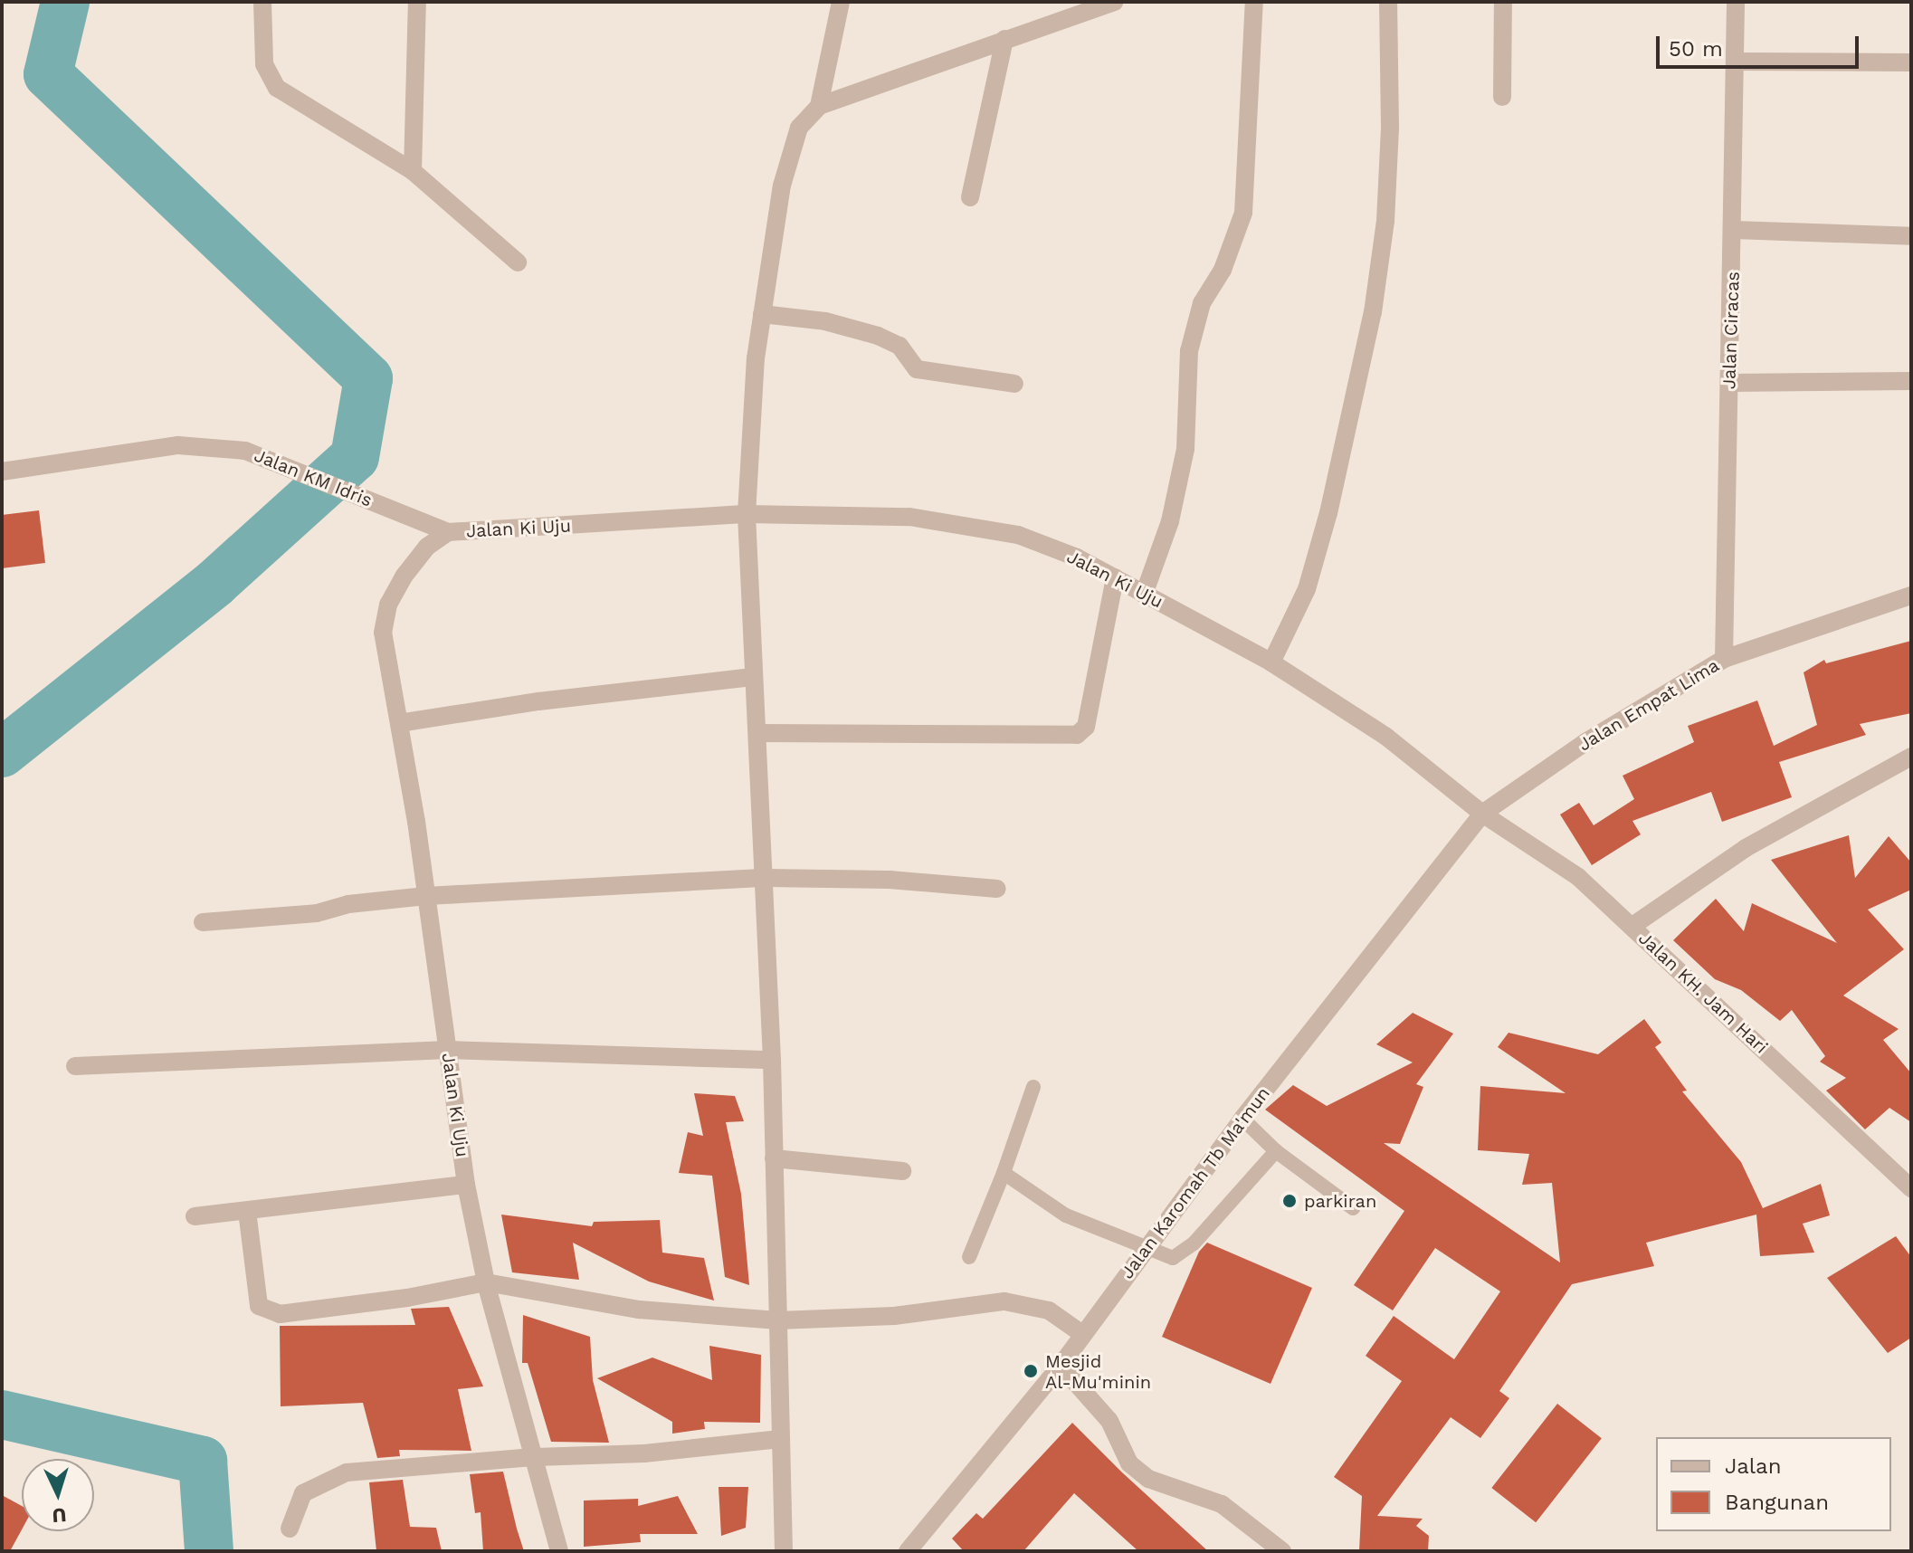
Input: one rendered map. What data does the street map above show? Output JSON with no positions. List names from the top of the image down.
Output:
{
  "streets": {
    "street": [
      "Jalan Ciracas",
      "Jalan KM Idris",
      "Jalan Ki Uju",
      "Jalan Empat Lima",
      "Jalan KH. Jam Hari",
      "Jalan Karomah Tb Ma'mun"
    ]
  },
  "crossings": [
    ["Jalan Ciracas", "Jalan Empat Lima"],
    ["Jalan KM Idris", "Jalan Ki Uju"],
    ["Jalan Ki Uju", "Jalan Empat Lima"],
    ["Jalan Ki Uju", "Jalan KH. Jam Hari"],
    ["Jalan Ki Uju", "Jalan Karomah Tb Ma'mun"],
    ["Jalan Empat Lima", "Jalan KH. Jam Hari"],
    ["Jalan Empat Lima", "Jalan Karomah Tb Ma'mun"],
    ["Jalan KH. Jam Hari", "Jalan Karomah Tb Ma'mun"]
  ],
  "places": ["parkiran", "Mesjid Al-Mu'minin"],
  "legend": ["Jalan", "Bangunan"],
  "scale_bar": "50 m",
  "north": "bottom"
}
